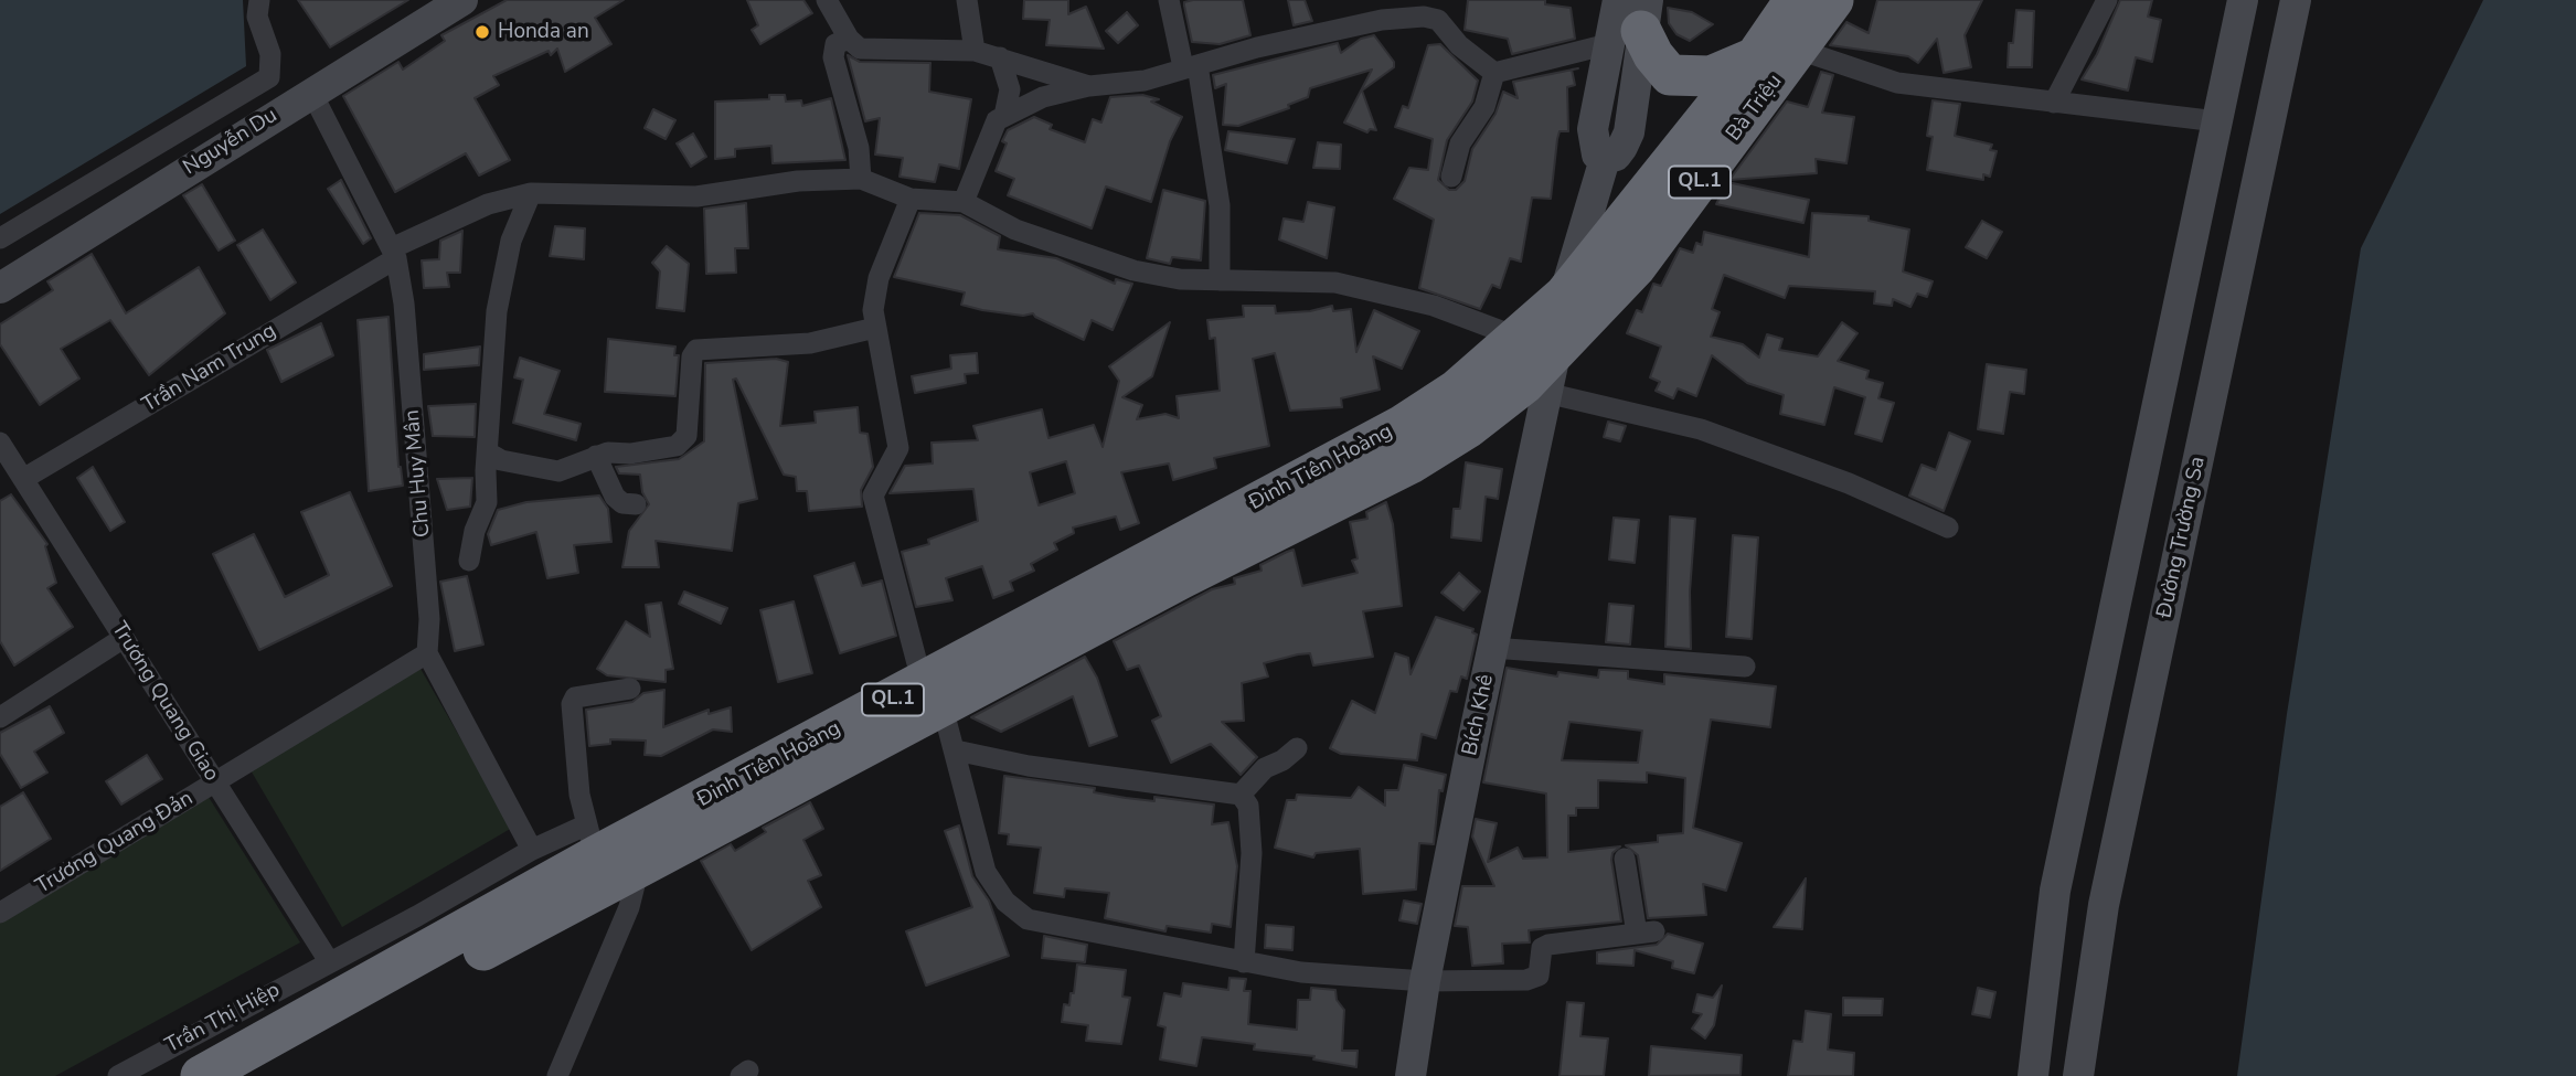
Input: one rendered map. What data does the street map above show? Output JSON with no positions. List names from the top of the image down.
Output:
{
  "streets": {
    "highway": ["Bà Triệu", "QL.1", "Đinh Tiên Hoàng"],
    "main road": ["Nguyễn Du", "Đường Trường Sa", "Bích Khê"],
    "street": [
      "Trần Nam Trung",
      "Chu Huy Mân",
      "Trương Quang Giao",
      "Trương Quang Đản",
      "Trần Thị Hiệp"
    ]
  },
  "crossings": [
    ["Bà Triệu", "Đinh Tiên Hoàng"],
    ["Bà Triệu", "Bích Khê"],
    ["Nguyễn Du", "Chu Huy Mân"],
    ["Trần Nam Trung", "Chu Huy Mân"],
    ["Trần Nam Trung", "Trương Quang Giao"],
    ["Đinh Tiên Hoàng", "Bích Khê"],
    ["Đinh Tiên Hoàng", "Trần Thị Hiệp"],
    ["Chu Huy Mân", "Trương Quang Đản"],
    ["Chu Huy Mân", "Trần Thị Hiệp"],
    ["Trương Quang Giao", "Trương Quang Đản"],
    ["Trương Quang Giao", "Trần Thị Hiệp"]
  ],
  "places": ["Honda an"]
}
